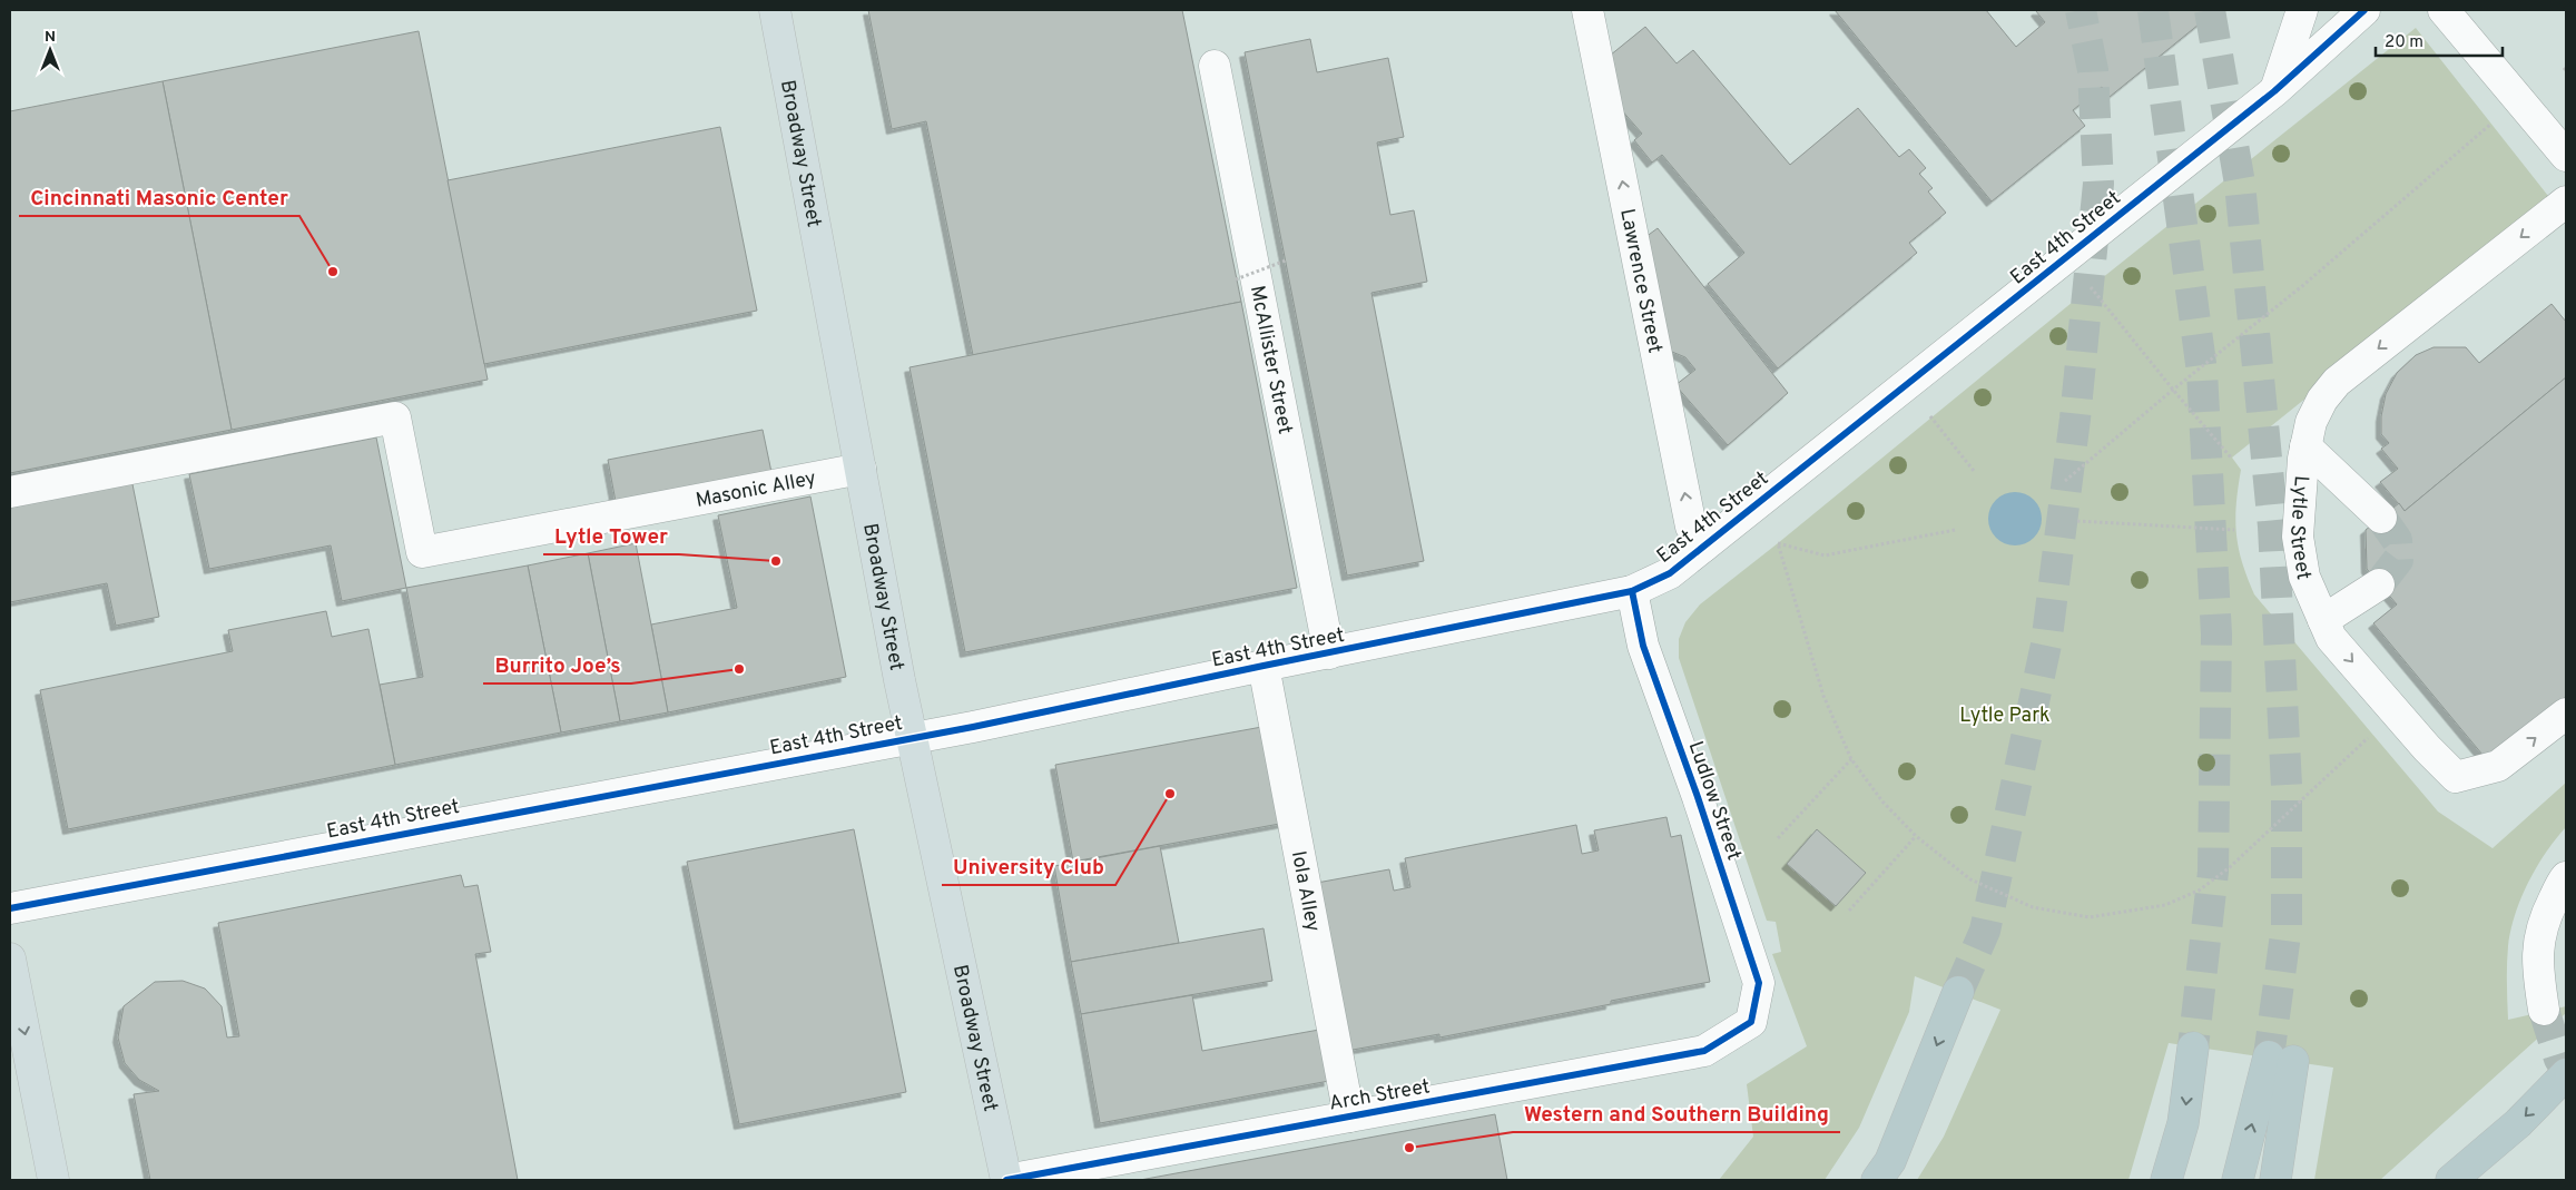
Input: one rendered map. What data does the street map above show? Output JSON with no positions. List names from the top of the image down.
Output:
{
  "streets": {
    "main road": ["Broadway Street"],
    "street": [
      "East 4th Street",
      "Lawrence Street",
      "McAllister Street",
      "Masonic Alley",
      "Lytle Street",
      "Ludlow Street",
      "Iola Alley",
      "Arch Street"
    ]
  },
  "crossings": [
    ["Broadway Street", "East 4th Street"],
    ["Broadway Street", "Masonic Alley"],
    ["Broadway Street", "Arch Street"],
    ["East 4th Street", "Lawrence Street"],
    ["East 4th Street", "McAllister Street"],
    ["East 4th Street", "Ludlow Street"],
    ["East 4th Street", "Iola Alley"],
    ["Ludlow Street", "Arch Street"],
    ["Iola Alley", "Arch Street"]
  ],
  "one_way": ["Lawrence Street"],
  "parks": ["Lytle Park"],
  "places": [
    "Cincinnati Masonic Center",
    "Lytle Tower",
    "Burrito Joe’s",
    "University Club",
    "Western and Southern Building"
  ],
  "scale_bar": "20 m",
  "north": "top"
}
